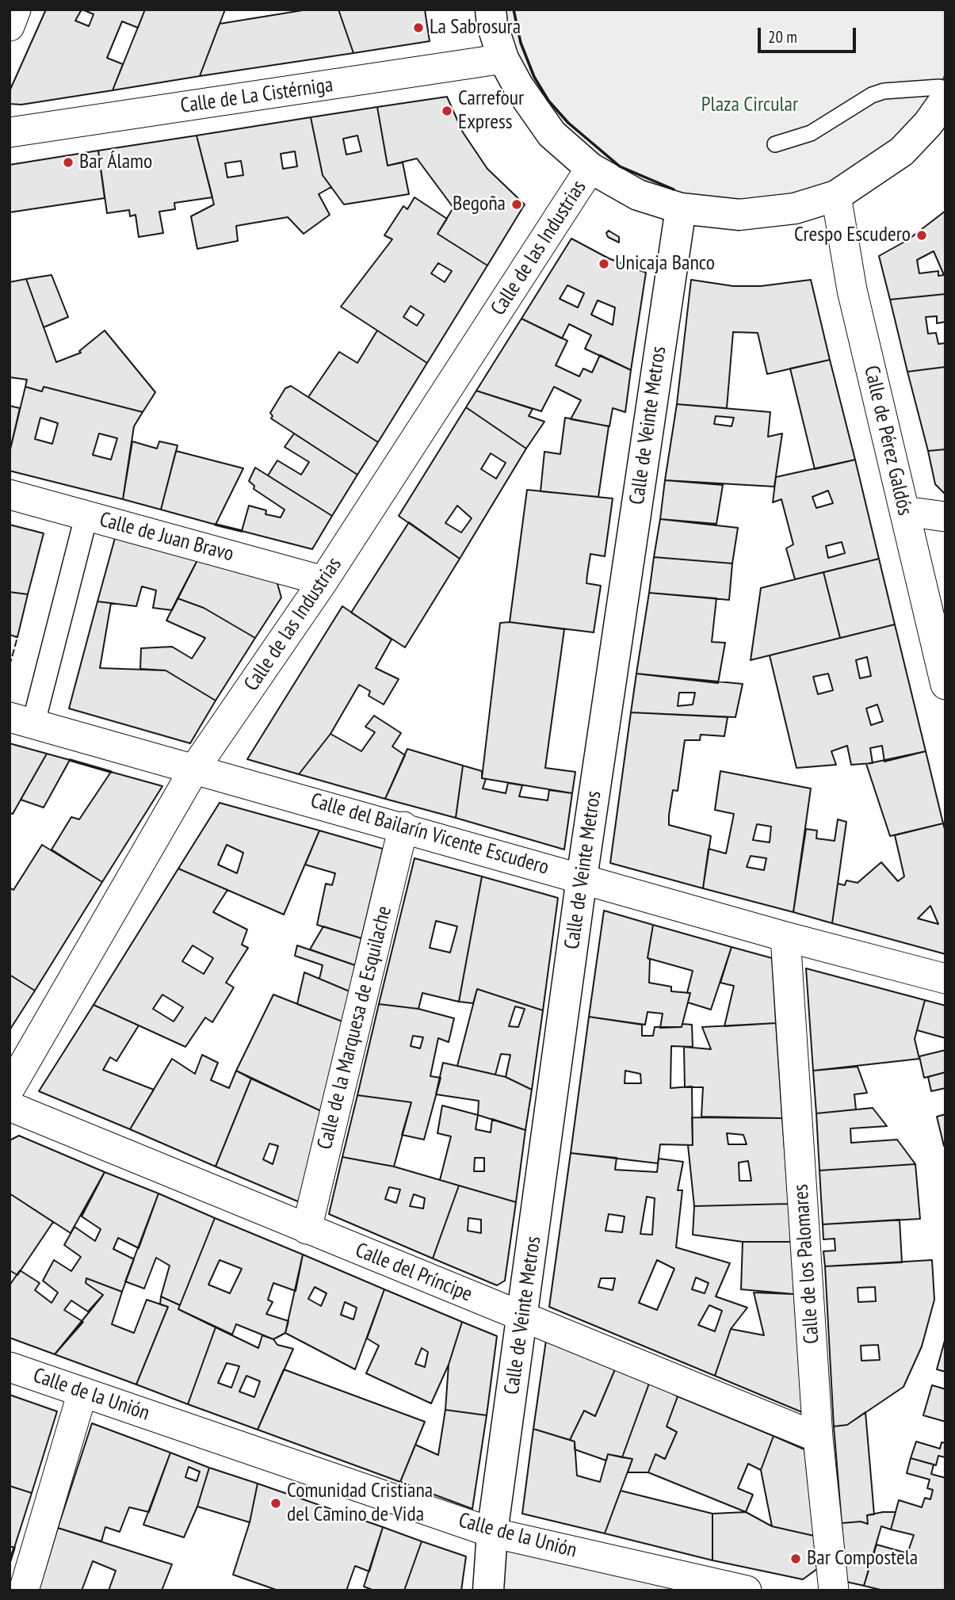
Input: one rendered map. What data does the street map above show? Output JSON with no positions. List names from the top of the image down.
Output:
{
  "streets": {
    "street": [
      "Calle de La Cistérniga",
      "Calle de las Industrias",
      "Calle de Veinte Metros",
      "Calle de Pérez Galdós",
      "Calle de Juan Bravo",
      "Calle del Bailarín Vicente Escudero",
      "Calle de la Marquesa de Esquilache",
      "Calle de los Palomares",
      "Calle del Príncipe",
      "Calle de la Unión"
    ]
  },
  "crossings": [
    ["Calle de las Industrias", "Calle de Juan Bravo"],
    ["Calle de las Industrias", "Calle del Bailarín Vicente Escudero"],
    ["Calle de Veinte Metros", "Calle del Bailarín Vicente Escudero"],
    ["Calle de Veinte Metros", "Calle del Príncipe"],
    ["Calle de Veinte Metros", "Calle de la Unión"],
    ["Calle del Bailarín Vicente Escudero", "Calle de la Marquesa de Esquilache"],
    ["Calle del Bailarín Vicente Escudero", "Calle de los Palomares"],
    ["Calle de la Marquesa de Esquilache", "Calle del Príncipe"],
    ["Calle de los Palomares", "Calle del Príncipe"]
  ],
  "parks": ["Plaza Circular"],
  "places": [
    "La Sabrosura",
    "Carrefour Express",
    "Bar Álamo",
    "Begoña",
    "Crespo Escudero",
    "Unicaja Banco",
    "Comunidad Cristiana del Camino de Vida",
    "Bar Compostela"
  ],
  "scale_bar": "20 m"
}
